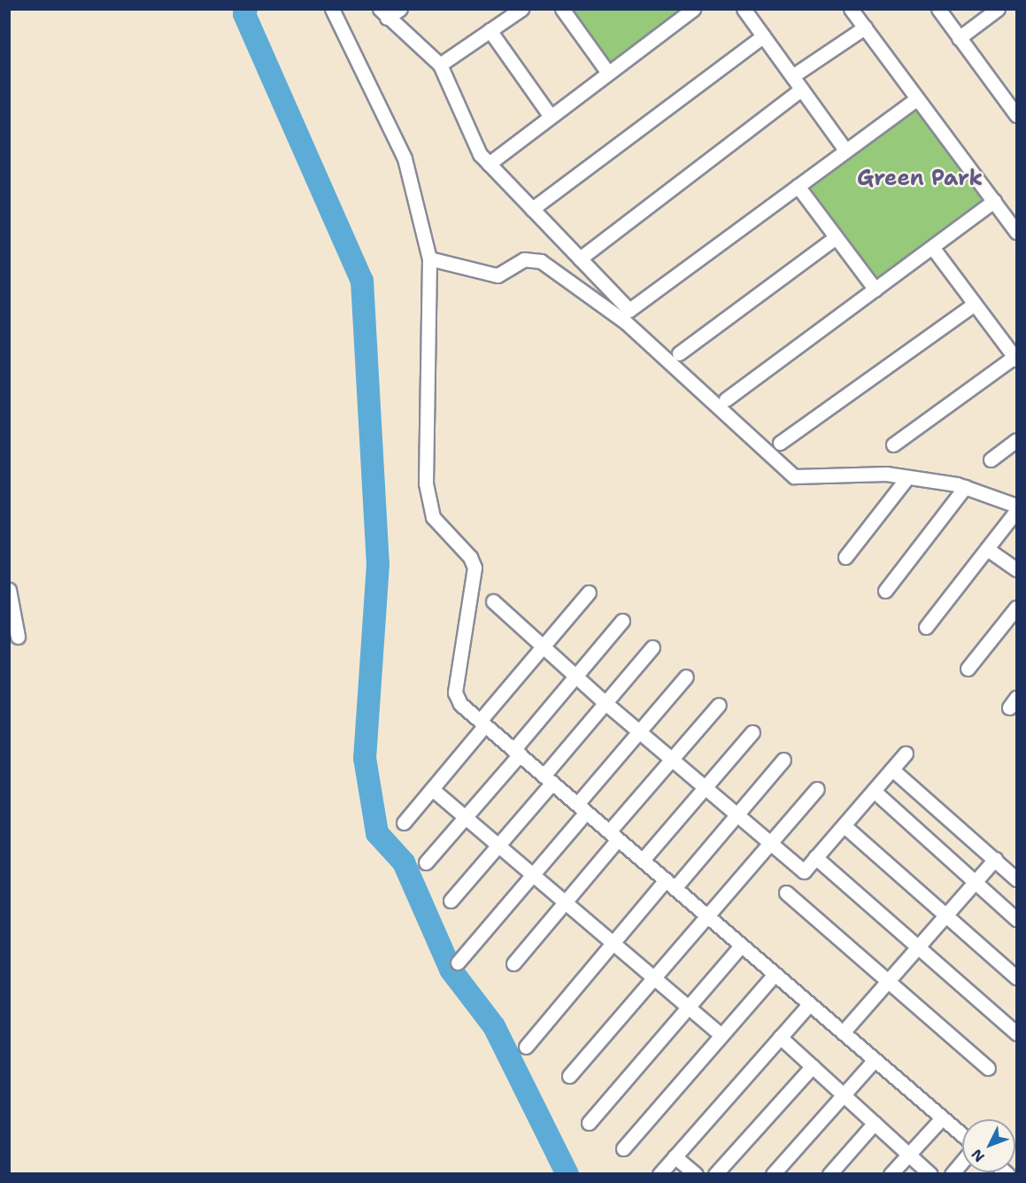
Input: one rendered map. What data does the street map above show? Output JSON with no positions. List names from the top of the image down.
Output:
{
  "districts": ["Green Park"],
  "north": "bottom left"
}
